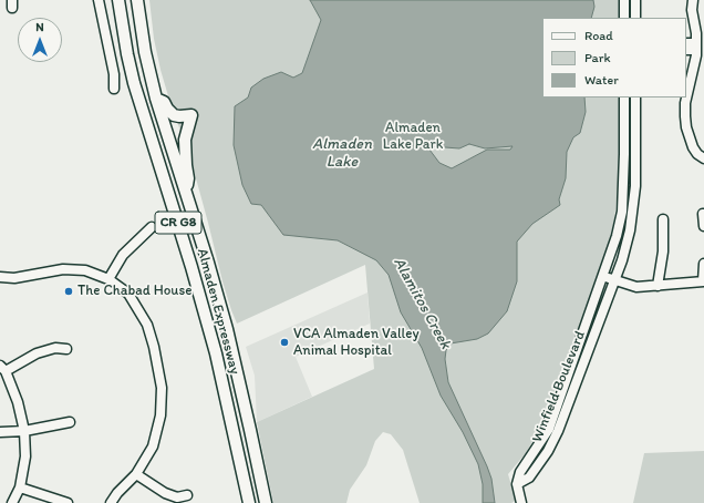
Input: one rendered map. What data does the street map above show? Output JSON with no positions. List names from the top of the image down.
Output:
{
  "streets": {
    "main road": ["CR G8", "Almaden Expressway"],
    "street": ["Winfield Boulevard"]
  },
  "water": ["Almaden Lake", "Alamitos Creek"],
  "parks": ["Almaden Lake Park"],
  "places": ["The Chabad House", "VCA Almaden Valley Animal Hospital"],
  "legend": ["Road", "Park", "Water"],
  "north": "top"
}
